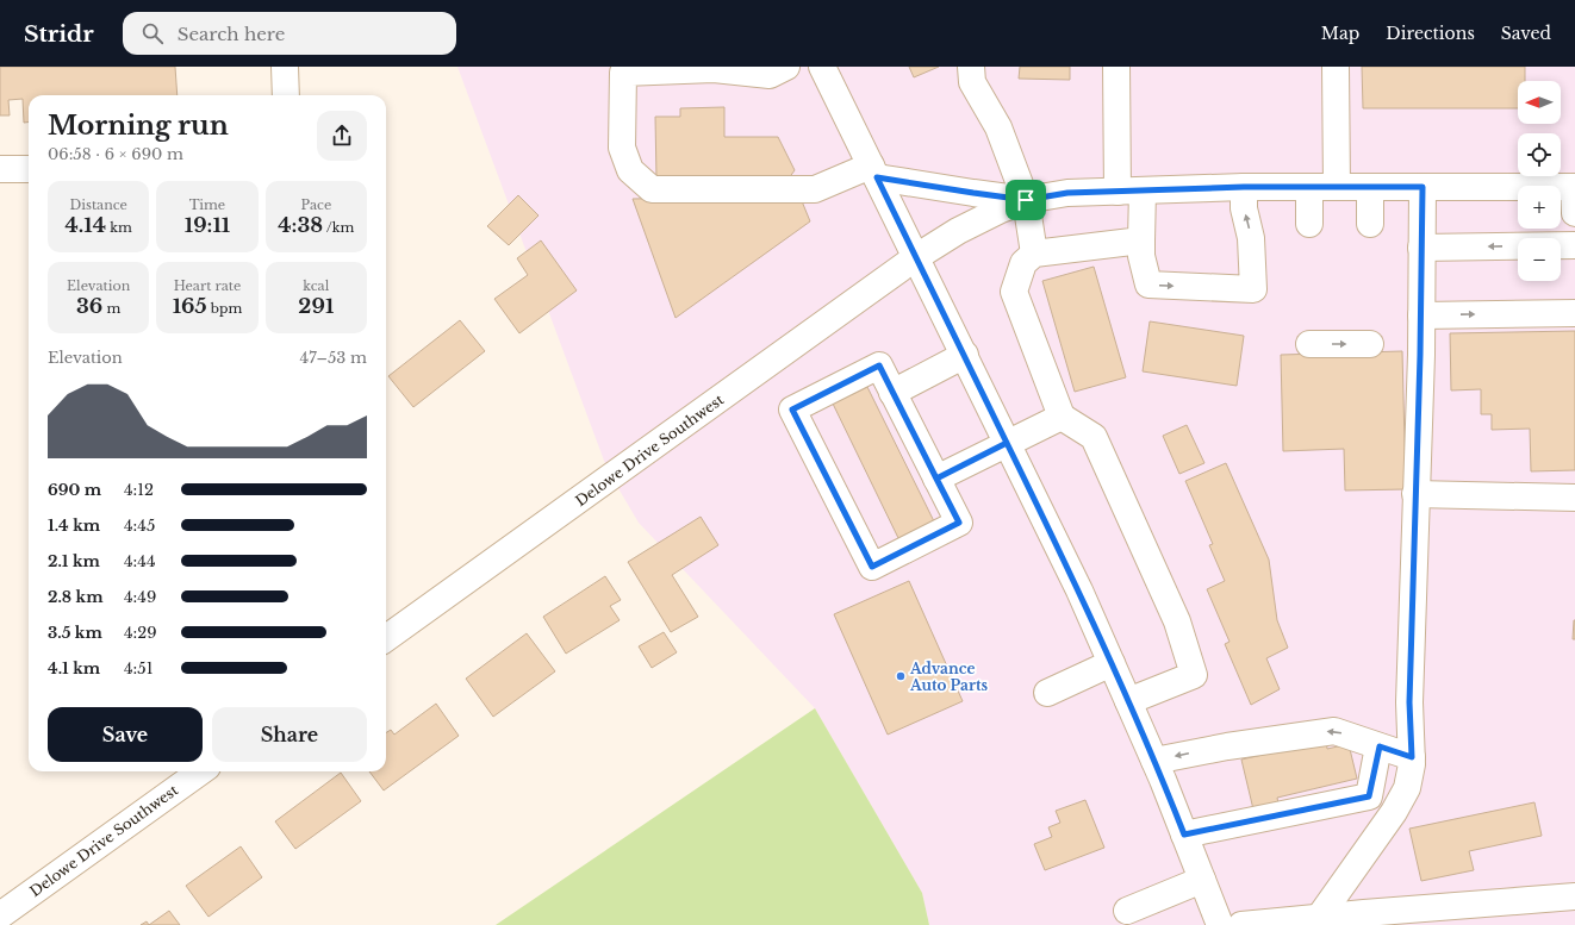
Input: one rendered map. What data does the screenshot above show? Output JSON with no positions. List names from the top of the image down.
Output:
{
  "streets": {
    "street": ["Delowe Drive Southwest"]
  },
  "places": ["Advance Auto Parts"],
  "north": "left",
  "page": {
    "header": "Stridr",
    "search": "Search here",
    "nav": ["Map", "Directions", "Saved"],
    "map_buttons": ["+", "−"],
    "heading": ["Morning run", "06:58 · 6 × 690 m"],
    "stats": [
      ["Distance", "4.14 km"],
      ["Time", "19:11"],
      ["Pace", "4:38 /km"],
      ["Elevation", "36 m"],
      ["Heart rate", "165 bpm"],
      ["kcal", "291"]
    ],
    "chart": ["Elevation", "47–53 m"],
    "list": [
      {
        "name": "690 m",
        "note": "4:12"
      },
      {
        "name": "1.4 km",
        "note": "4:45"
      },
      {
        "name": "2.1 km",
        "note": "4:44"
      },
      {
        "name": "2.8 km",
        "note": "4:49"
      },
      {
        "name": "3.5 km",
        "note": "4:29"
      },
      {
        "name": "4.1 km",
        "note": "4:51"
      }
    ],
    "buttons": ["Save", "Share"]
  }
}
